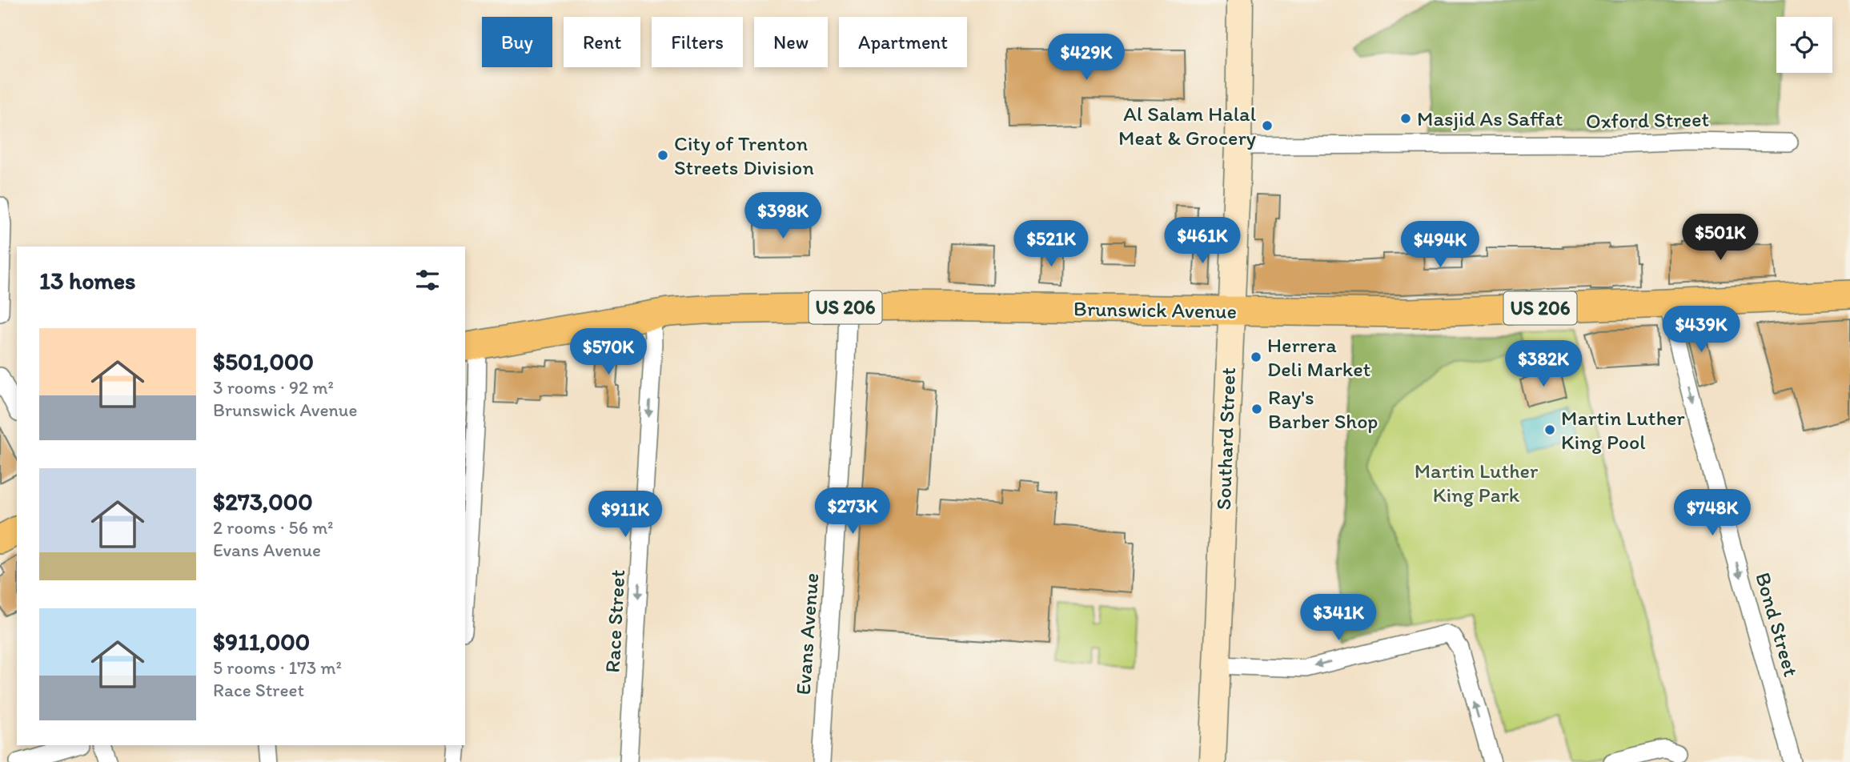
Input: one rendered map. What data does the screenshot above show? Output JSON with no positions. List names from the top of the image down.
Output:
{
  "streets": {
    "main road": ["US 206", "Brunswick Avenue", "Southard Street"],
    "street": [
      "Oxford Street",
      "Race Street",
      "Bond Street",
      "Evans Avenue"
    ]
  },
  "crossings": [
    ["Oxford Street", "Southard Street"],
    ["Brunswick Avenue", "Southard Street"],
    ["Brunswick Avenue", "Race Street"],
    ["Brunswick Avenue", "Bond Street"],
    ["Brunswick Avenue", "Evans Avenue"]
  ],
  "one_way": ["Race Street", "Bond Street"],
  "parks": ["Martin Luther King Park"],
  "places": [
    "Masjid As Saffat",
    "Al Salam Halal Meat & Grocery",
    "City of Trenton Streets Division",
    "Herrera Deli Market",
    "Ray's Barber Shop",
    "Martin Luther King Pool"
  ],
  "page": {
    "chip": [
      "Buy",
      "Rent",
      "Filters",
      "New",
      "Apartment"
    ],
    "price": [
      "$429K",
      "$398K",
      "$501K",
      "$461K",
      "$521K",
      "$494K",
      "$439K",
      "$570K",
      "$382K",
      "$273K",
      "$748K",
      "$911K",
      "$341K"
    ],
    "heading": "13 homes",
    "list": [
      {
        "name": "$501,000",
        "note": "3 rooms · 92 m² · Brunswick Avenue"
      },
      {
        "name": "$273,000",
        "note": "2 rooms · 56 m² · Evans Avenue"
      },
      {
        "name": "$911,000",
        "note": "5 rooms · 173 m² · Race Street"
      }
    ]
  }
}
